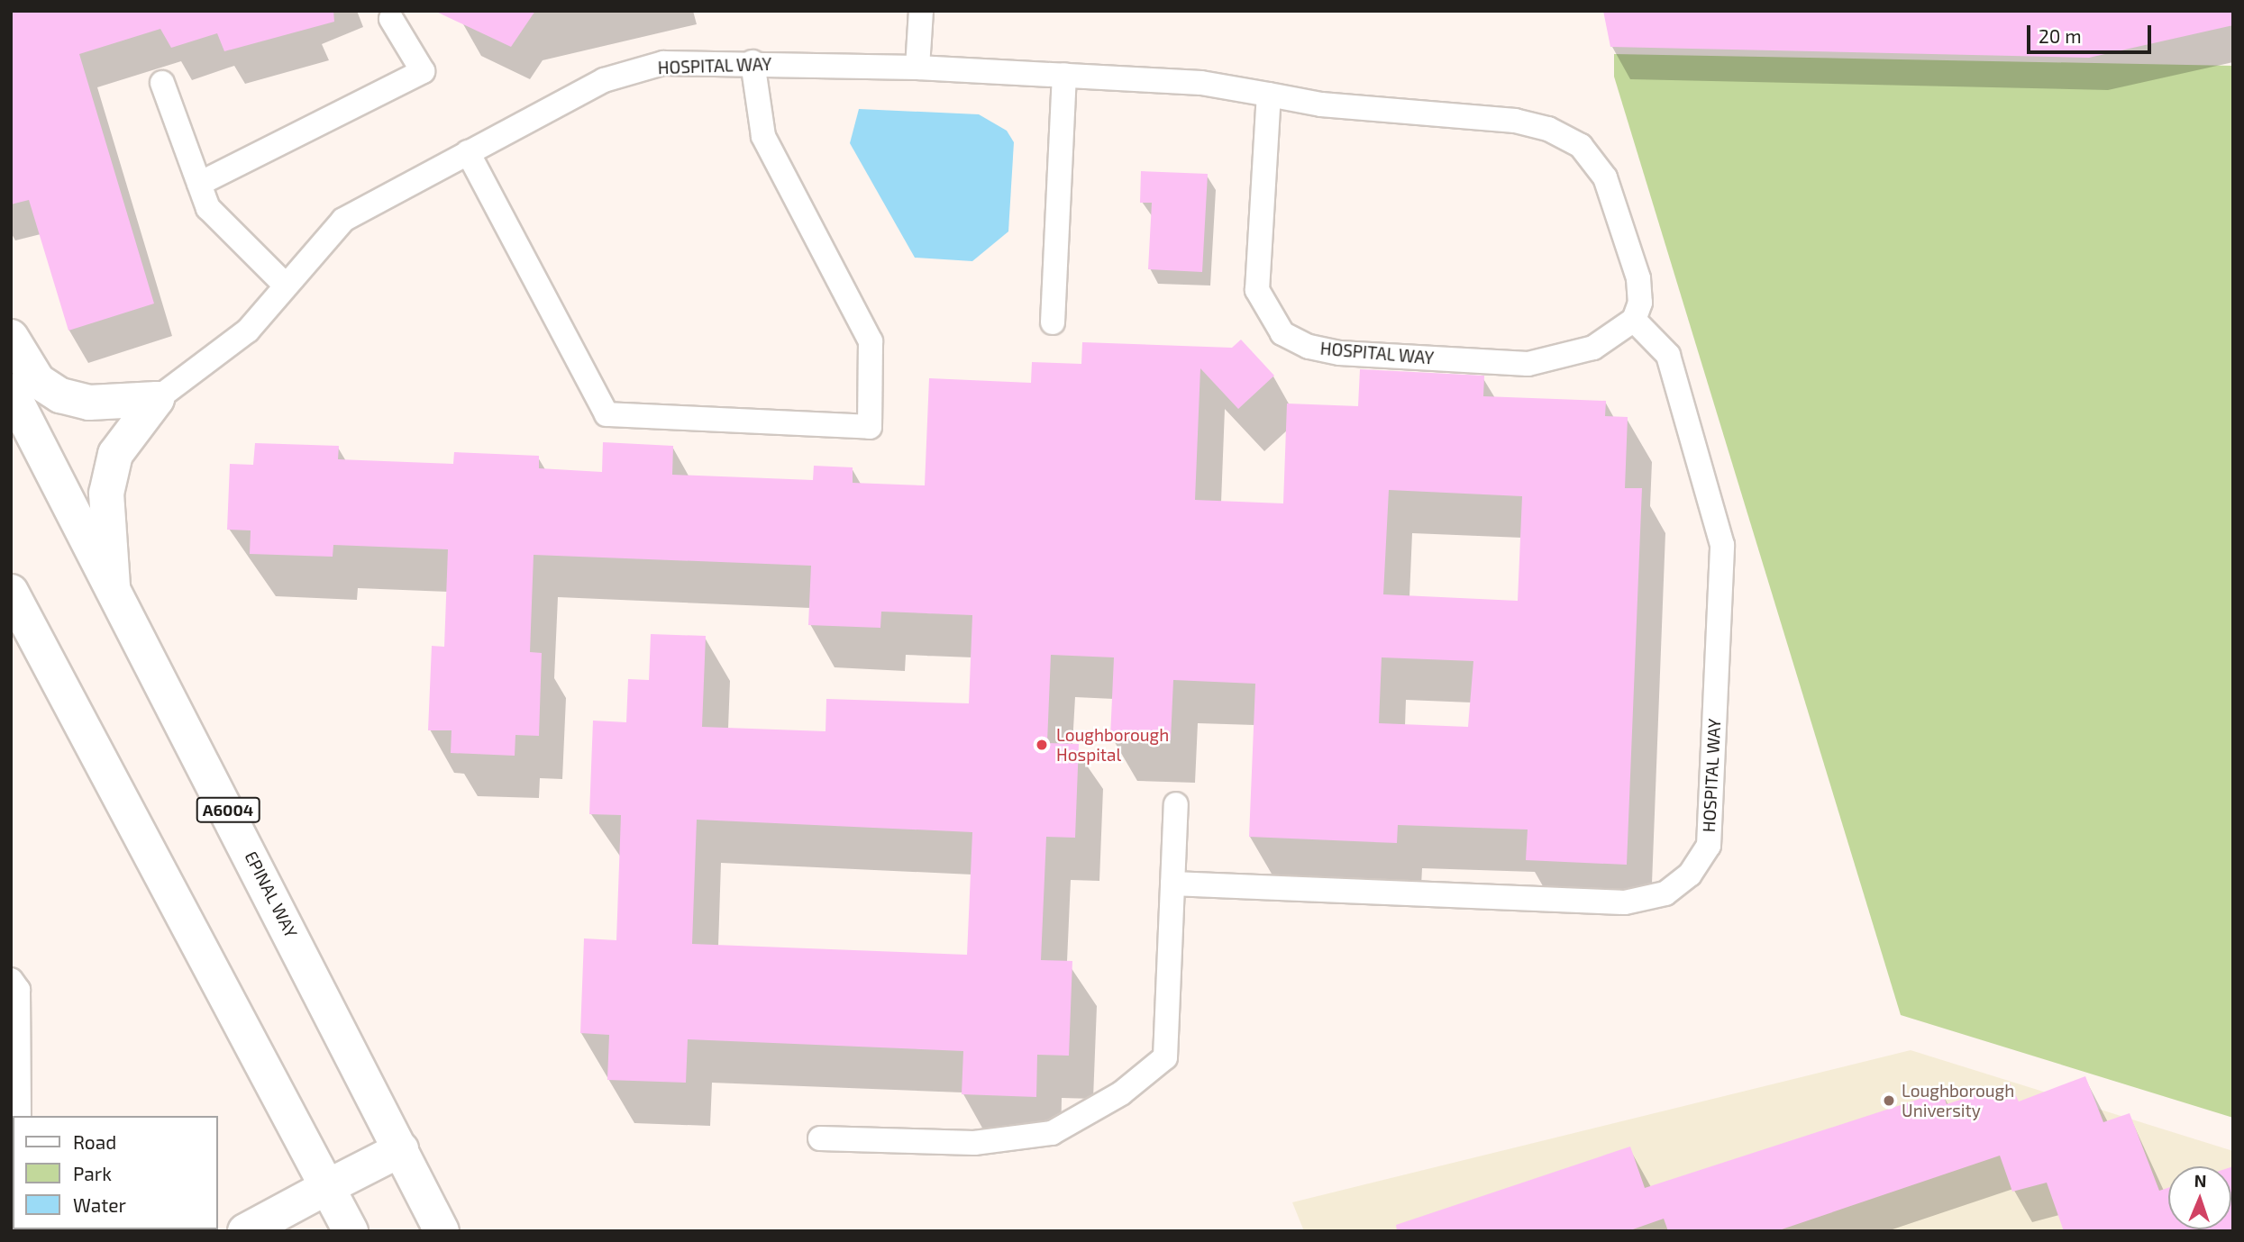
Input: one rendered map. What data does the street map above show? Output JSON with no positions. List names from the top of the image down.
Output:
{
  "streets": {
    "main road": ["HOSPITAL WAY", "A6004", "EPINAL WAY"]
  },
  "crossings": [
    ["HOSPITAL WAY", "EPINAL WAY"]
  ],
  "places": ["Loughborough Hospital", "Loughborough University"],
  "legend": ["Road", "Park", "Water"],
  "scale_bar": "20 m",
  "north": "top"
}
